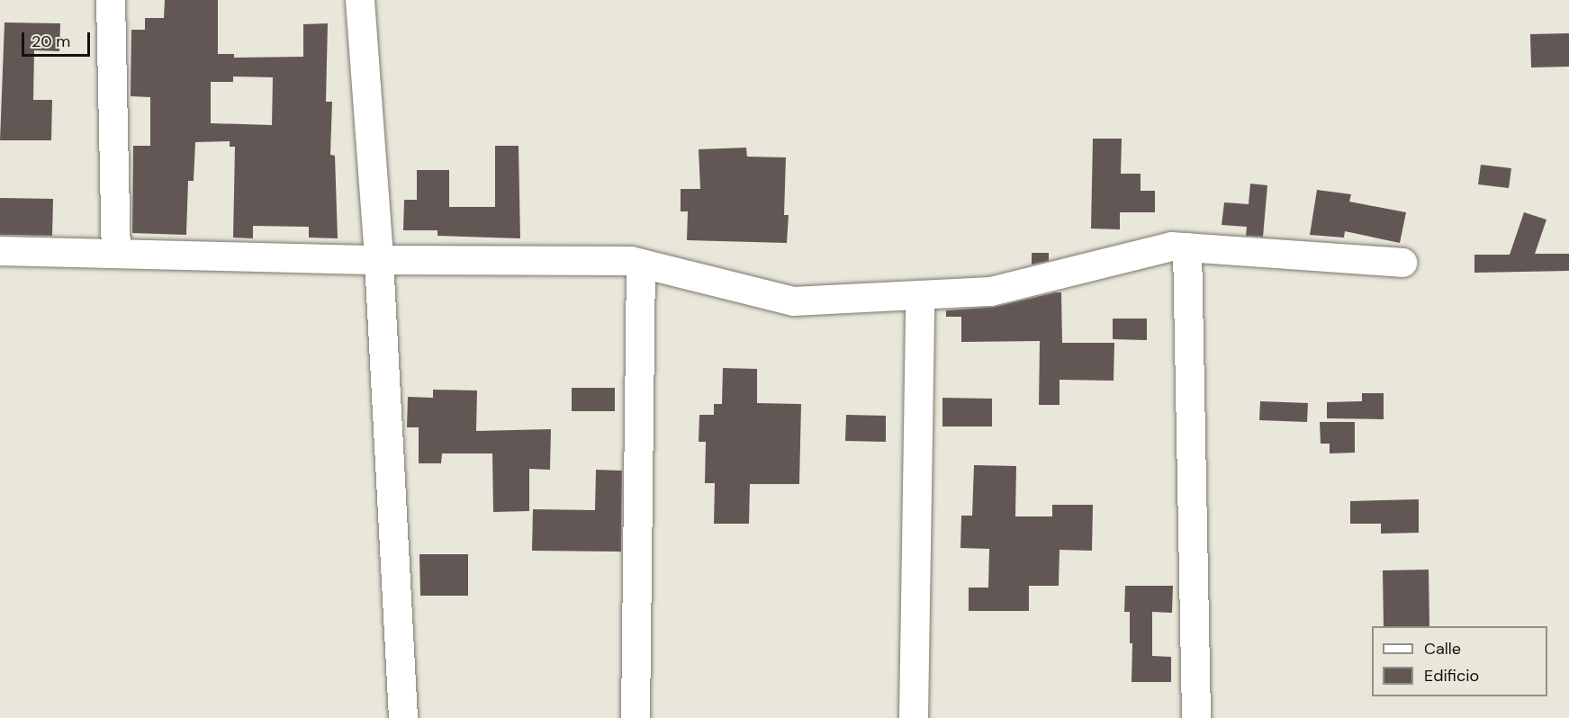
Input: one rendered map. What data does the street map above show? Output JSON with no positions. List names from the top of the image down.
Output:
{
  "legend": ["Calle", "Edificio"],
  "scale_bar": "20 m"
}
